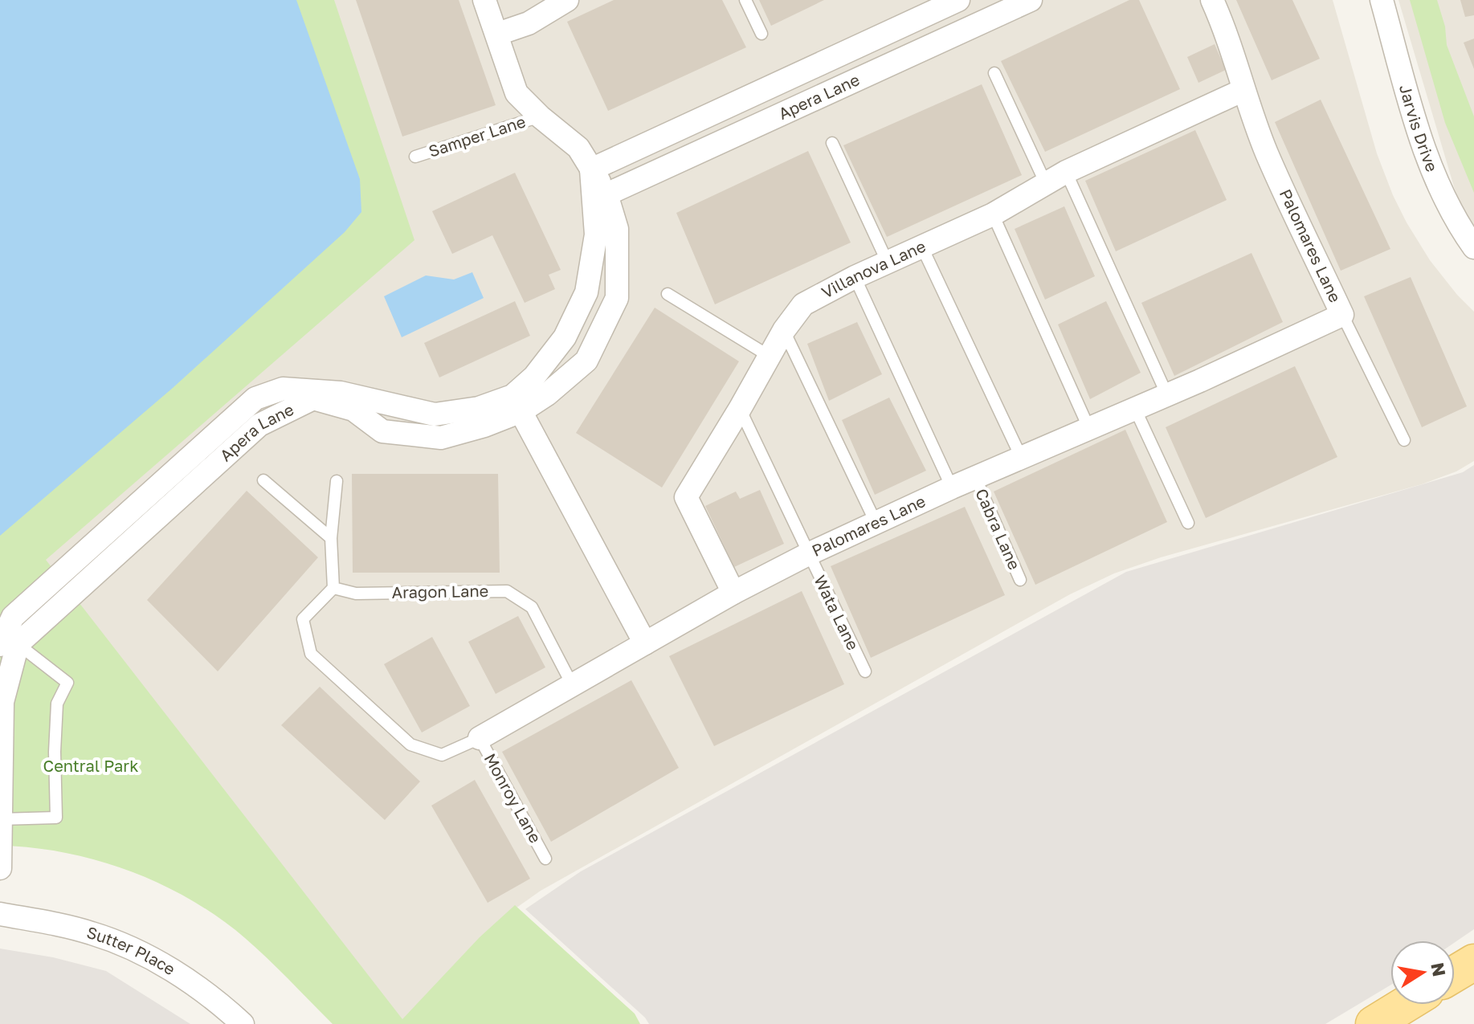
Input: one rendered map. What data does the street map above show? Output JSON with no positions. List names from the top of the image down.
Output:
{
  "streets": {
    "street": [
      "Apera Lane",
      "Jarvis Drive",
      "Palomares Lane",
      "Villanova Lane",
      "Sutter Place"
    ],
    "lane": [
      "Samper Lane",
      "Cabra Lane",
      "Aragon Lane",
      "Wata Lane",
      "Monroy Lane"
    ]
  },
  "crossings": [
    ["Palomares Lane", "Villanova Lane"],
    ["Palomares Lane", "Cabra Lane"],
    ["Palomares Lane", "Aragon Lane"],
    ["Palomares Lane", "Wata Lane"],
    ["Palomares Lane", "Monroy Lane"],
    ["Villanova Lane", "Wata Lane"]
  ],
  "parks": ["Central Park"],
  "north": "right"
}
